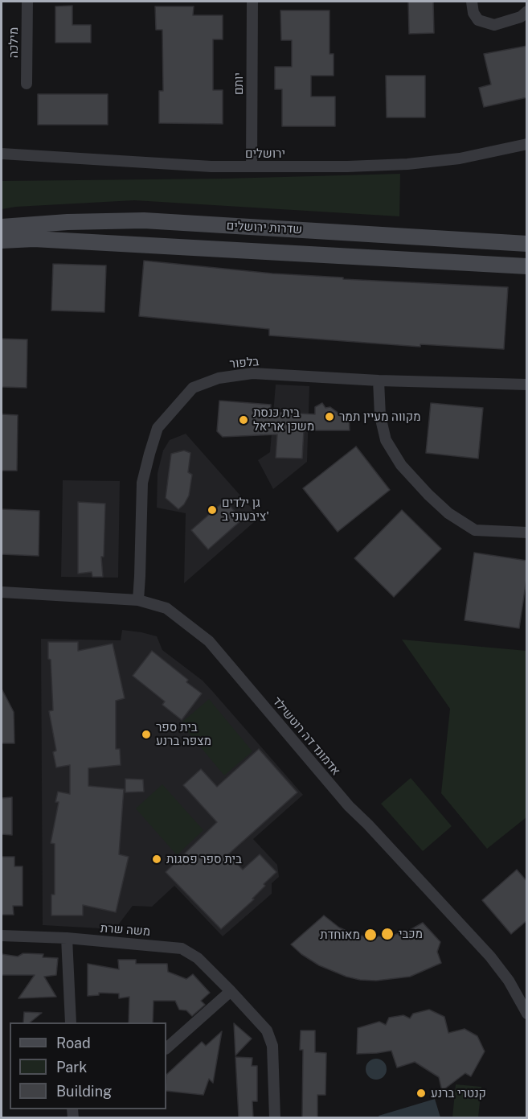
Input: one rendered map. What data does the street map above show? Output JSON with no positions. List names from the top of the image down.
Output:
{
  "streets": {
    "main road": ["שדרות ירושלים"],
    "street": [
      "מילכה",
      "יותם",
      "ירושלים",
      "בלפור",
      "אדמונד דה רוטשילד",
      "משה שרת"
    ]
  },
  "crossings": [
    ["יותם", "ירושלים"],
    ["בלפור", "אדמונד דה רוטשילד"]
  ],
  "places": [
    "מקווה מעיין תמר",
    "בית כנסת משכן אריאל",
    "גן ילדים ציבעוני ב'",
    "בית ספר מצפה ברנע",
    "בית ספר פסגות",
    "מכבי",
    "מאוחדת",
    "קנטרי ברנע"
  ],
  "legend": ["Road", "Park", "Building"]
}
